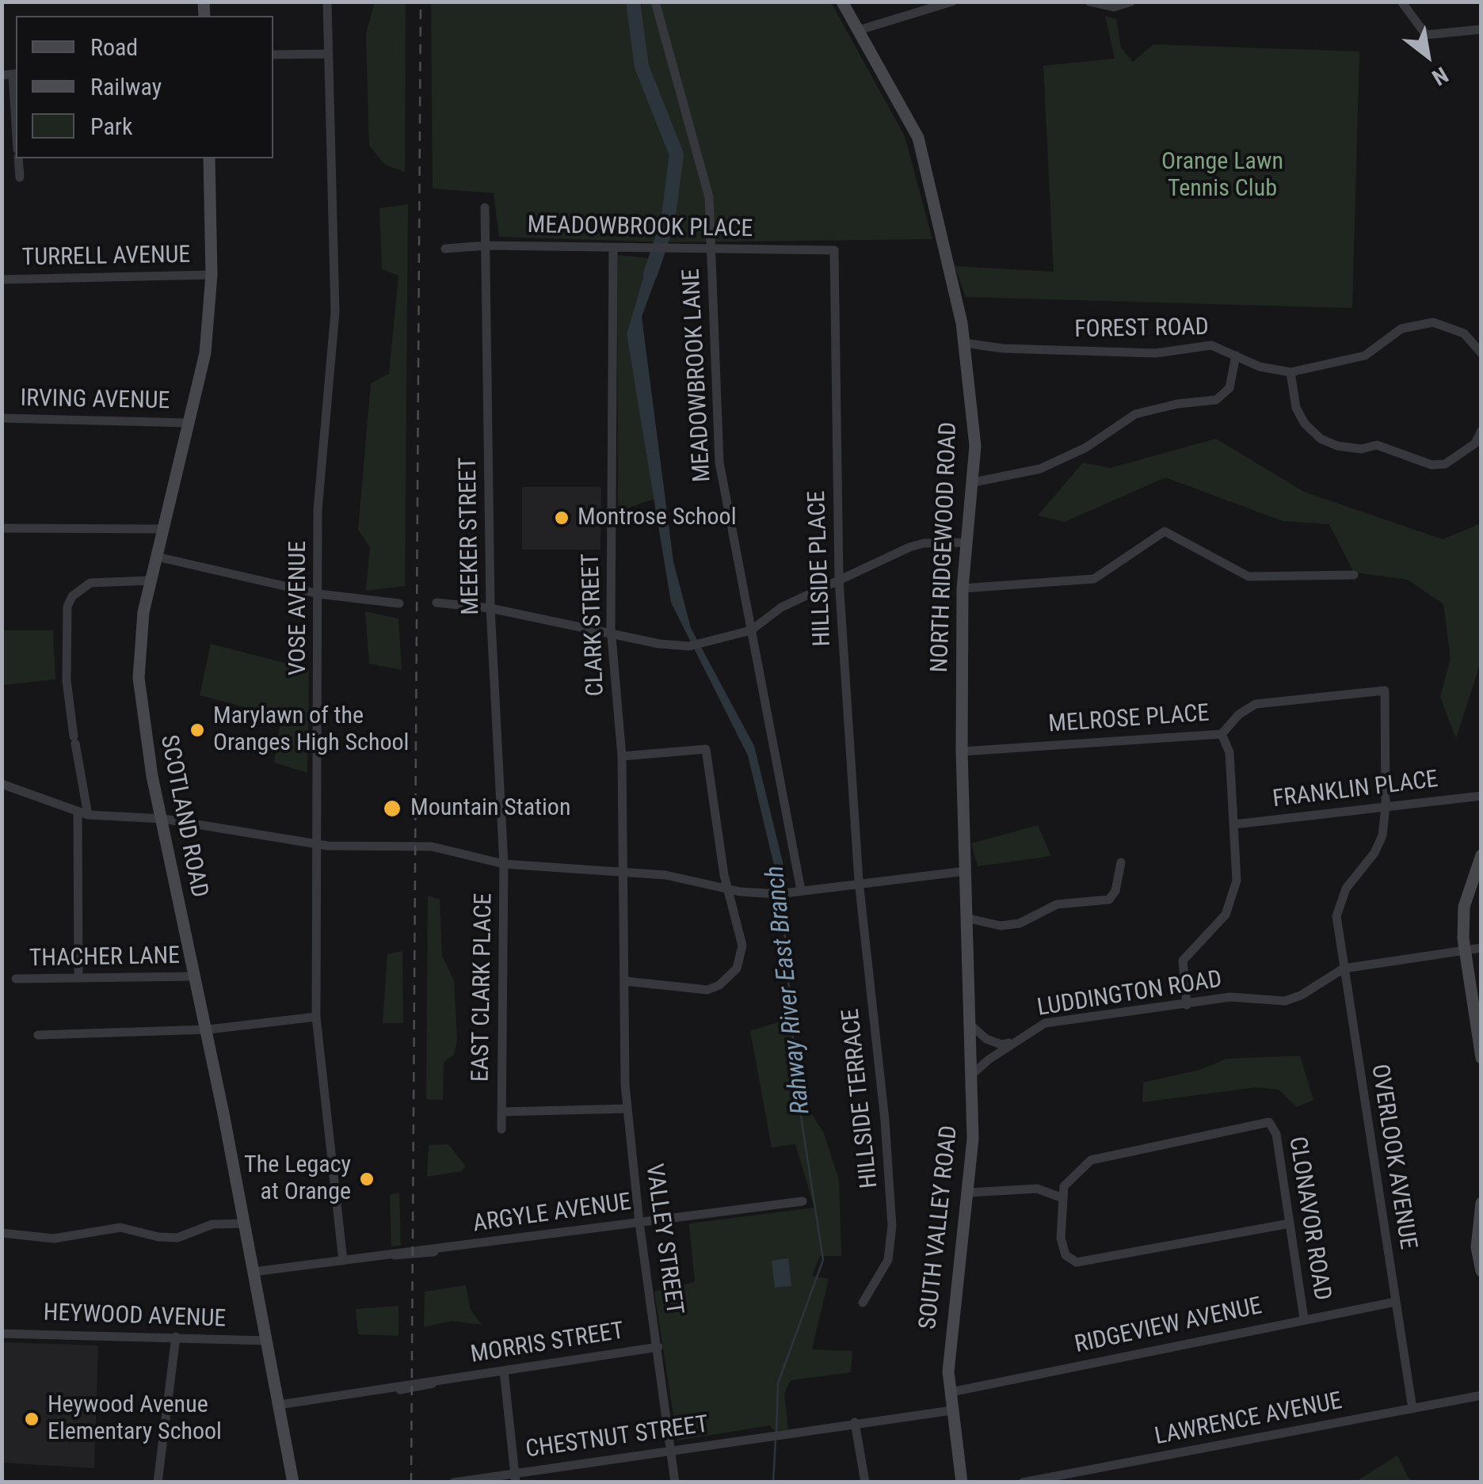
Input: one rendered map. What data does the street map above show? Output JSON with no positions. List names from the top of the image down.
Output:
{
  "streets": {
    "main road": ["NORTH RIDGEWOOD ROAD", "SCOTLAND ROAD", "SOUTH VALLEY ROAD"],
    "street": [
      "MEADOWBROOK PLACE",
      "TURRELL AVENUE",
      "FOREST ROAD",
      "MEADOWBROOK LANE",
      "IRVING AVENUE",
      "MEEKER STREET",
      "HILLSIDE PLACE",
      "VOSE AVENUE",
      "CLARK STREET",
      "MELROSE PLACE",
      "FRANKLIN PLACE",
      "THACHER LANE",
      "EAST CLARK PLACE",
      "LUDDINGTON ROAD",
      "HILLSIDE TERRACE",
      "OVERLOOK AVENUE",
      "ARGYLE AVENUE",
      "CLONAVOR ROAD",
      "VALLEY STREET",
      "HEYWOOD AVENUE",
      "RIDGEVIEW AVENUE",
      "MORRIS STREET",
      "LAWRENCE AVENUE",
      "CHESTNUT STREET"
    ]
  },
  "crossings": [
    ["MEADOWBROOK PLACE", "MEADOWBROOK LANE"],
    ["MEADOWBROOK PLACE", "MEEKER STREET"],
    ["MEADOWBROOK PLACE", "HILLSIDE PLACE"],
    ["MEADOWBROOK PLACE", "CLARK STREET"],
    ["TURRELL AVENUE", "SCOTLAND ROAD"],
    ["FOREST ROAD", "NORTH RIDGEWOOD ROAD"],
    ["IRVING AVENUE", "SCOTLAND ROAD"],
    ["MEEKER STREET", "EAST CLARK PLACE"],
    ["NORTH RIDGEWOOD ROAD", "MELROSE PLACE"],
    ["NORTH RIDGEWOOD ROAD", "SOUTH VALLEY ROAD"],
    ["HILLSIDE PLACE", "HILLSIDE TERRACE"],
    ["VOSE AVENUE", "ARGYLE AVENUE"],
    ["CLARK STREET", "VALLEY STREET"],
    ["MELROSE PLACE", "FRANKLIN PLACE"],
    ["MELROSE PLACE", "OVERLOOK AVENUE"],
    ["SCOTLAND ROAD", "THACHER LANE"],
    ["SCOTLAND ROAD", "ARGYLE AVENUE"],
    ["SCOTLAND ROAD", "HEYWOOD AVENUE"],
    ["SCOTLAND ROAD", "MORRIS STREET"],
    ["LUDDINGTON ROAD", "OVERLOOK AVENUE"],
    ["LUDDINGTON ROAD", "SOUTH VALLEY ROAD"],
    ["OVERLOOK AVENUE", "RIDGEVIEW AVENUE"],
    ["OVERLOOK AVENUE", "LAWRENCE AVENUE"],
    ["ARGYLE AVENUE", "VALLEY STREET"],
    ["CLONAVOR ROAD", "RIDGEVIEW AVENUE"],
    ["SOUTH VALLEY ROAD", "RIDGEVIEW AVENUE"],
    ["VALLEY STREET", "MORRIS STREET"],
    ["VALLEY STREET", "CHESTNUT STREET"]
  ],
  "water": ["Rahway River East Branch"],
  "parks": ["Orange Lawn Tennis Club"],
  "places": [
    "Montrose School",
    "Marylawn of the Oranges High School",
    "Mountain Station",
    "The Legacy at Orange",
    "Heywood Avenue Elementary School"
  ],
  "legend": ["Road", "Railway", "Park"],
  "north": "bottom right"
}
